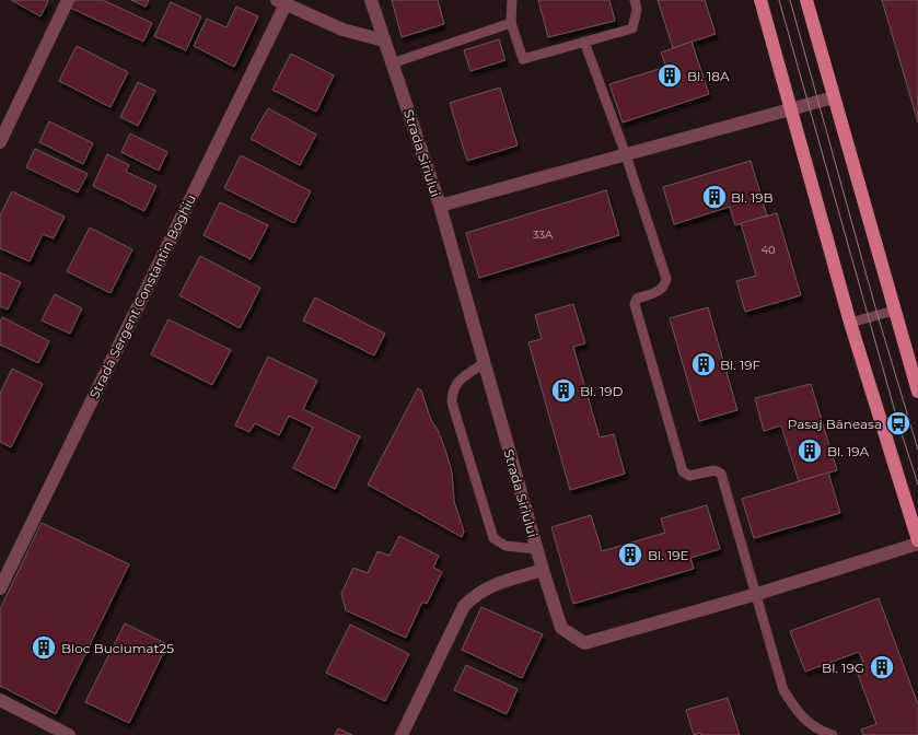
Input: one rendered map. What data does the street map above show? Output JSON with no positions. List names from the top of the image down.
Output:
{
  "streets": {
    "street": ["Strada Siriului", "Strada Sergent Constantin Boghiu"]
  },
  "places": {
    "building": [
      "Bl. 18A",
      "Bl. 19B",
      "Bl. 19F",
      "Bl. 19D",
      "Bl. 19A",
      "Bl. 19E",
      "Bloc Buciumat25",
      "Bl. 19G"
    ],
    "bus stop": ["Pasaj Băneasa"]
  },
  "house_numbers": ["33A", "40"]
}
